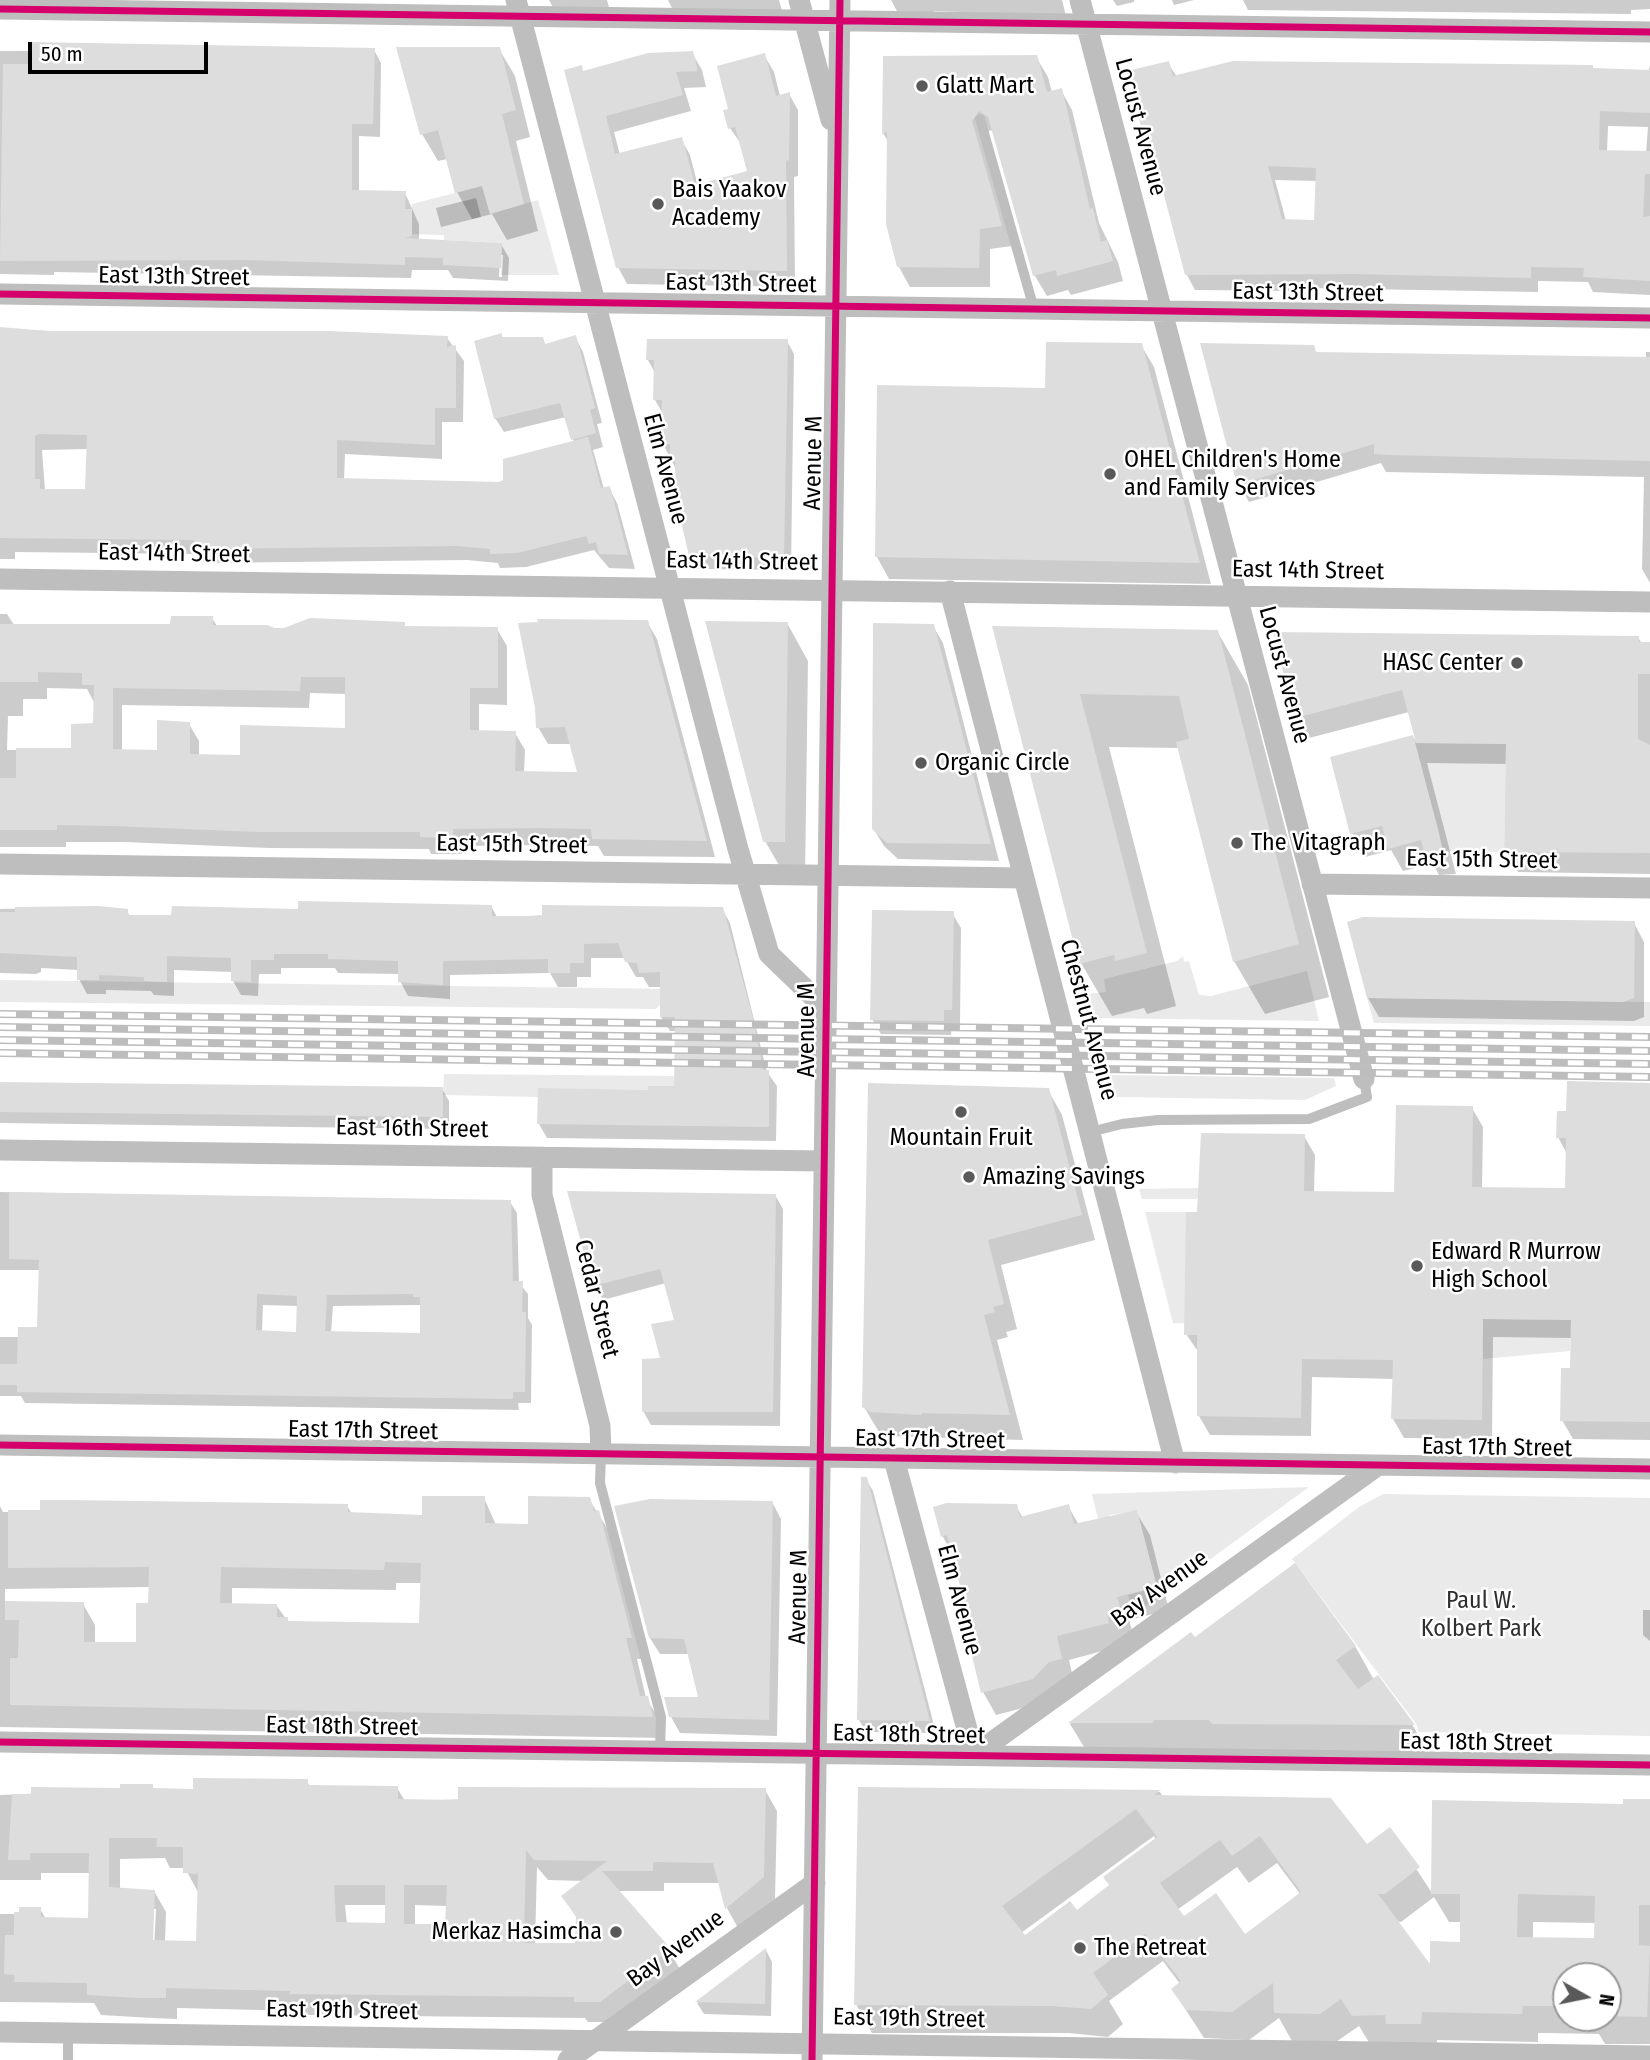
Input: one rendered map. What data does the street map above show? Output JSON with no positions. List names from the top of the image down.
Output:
{
  "streets": {
    "street": [
      "Locust Avenue",
      "East 13th Street",
      "Avenue M",
      "Elm Avenue",
      "East 14th Street",
      "East 15th Street",
      "Chestnut Avenue",
      "East 16th Street",
      "Cedar Street",
      "East 17th Street",
      "Bay Avenue",
      "East 18th Street",
      "East 19th Street"
    ]
  },
  "crossings": [
    ["Locust Avenue", "East 13th Street"],
    ["Locust Avenue", "East 14th Street"],
    ["Locust Avenue", "East 15th Street"],
    ["East 13th Street", "Avenue M"],
    ["East 13th Street", "Elm Avenue"],
    ["Avenue M", "Elm Avenue"],
    ["Avenue M", "East 14th Street"],
    ["Avenue M", "East 15th Street"],
    ["Avenue M", "East 16th Street"],
    ["Avenue M", "East 17th Street"],
    ["Avenue M", "Bay Avenue"],
    ["Avenue M", "East 18th Street"],
    ["Avenue M", "East 19th Street"],
    ["Elm Avenue", "East 14th Street"],
    ["Elm Avenue", "East 15th Street"],
    ["Elm Avenue", "East 17th Street"],
    ["Elm Avenue", "Bay Avenue"],
    ["Elm Avenue", "East 18th Street"],
    ["East 14th Street", "Chestnut Avenue"],
    ["East 15th Street", "Chestnut Avenue"],
    ["Chestnut Avenue", "East 17th Street"],
    ["East 16th Street", "Cedar Street"],
    ["Cedar Street", "East 17th Street"],
    ["East 17th Street", "Bay Avenue"],
    ["Bay Avenue", "East 18th Street"],
    ["Bay Avenue", "East 19th Street"]
  ],
  "parks": ["Paul W. Kolbert Park"],
  "places": [
    "Glatt Mart",
    "Bais Yaakov Academy",
    "OHEL Children's Home and Family Services",
    "HASC Center",
    "Organic Circle",
    "The Vitagraph",
    "Mountain Fruit",
    "Amazing Savings",
    "Edward R Murrow High School",
    "Merkaz Hasimcha",
    "The Retreat"
  ],
  "scale_bar": "50 m",
  "north": "right"
}
